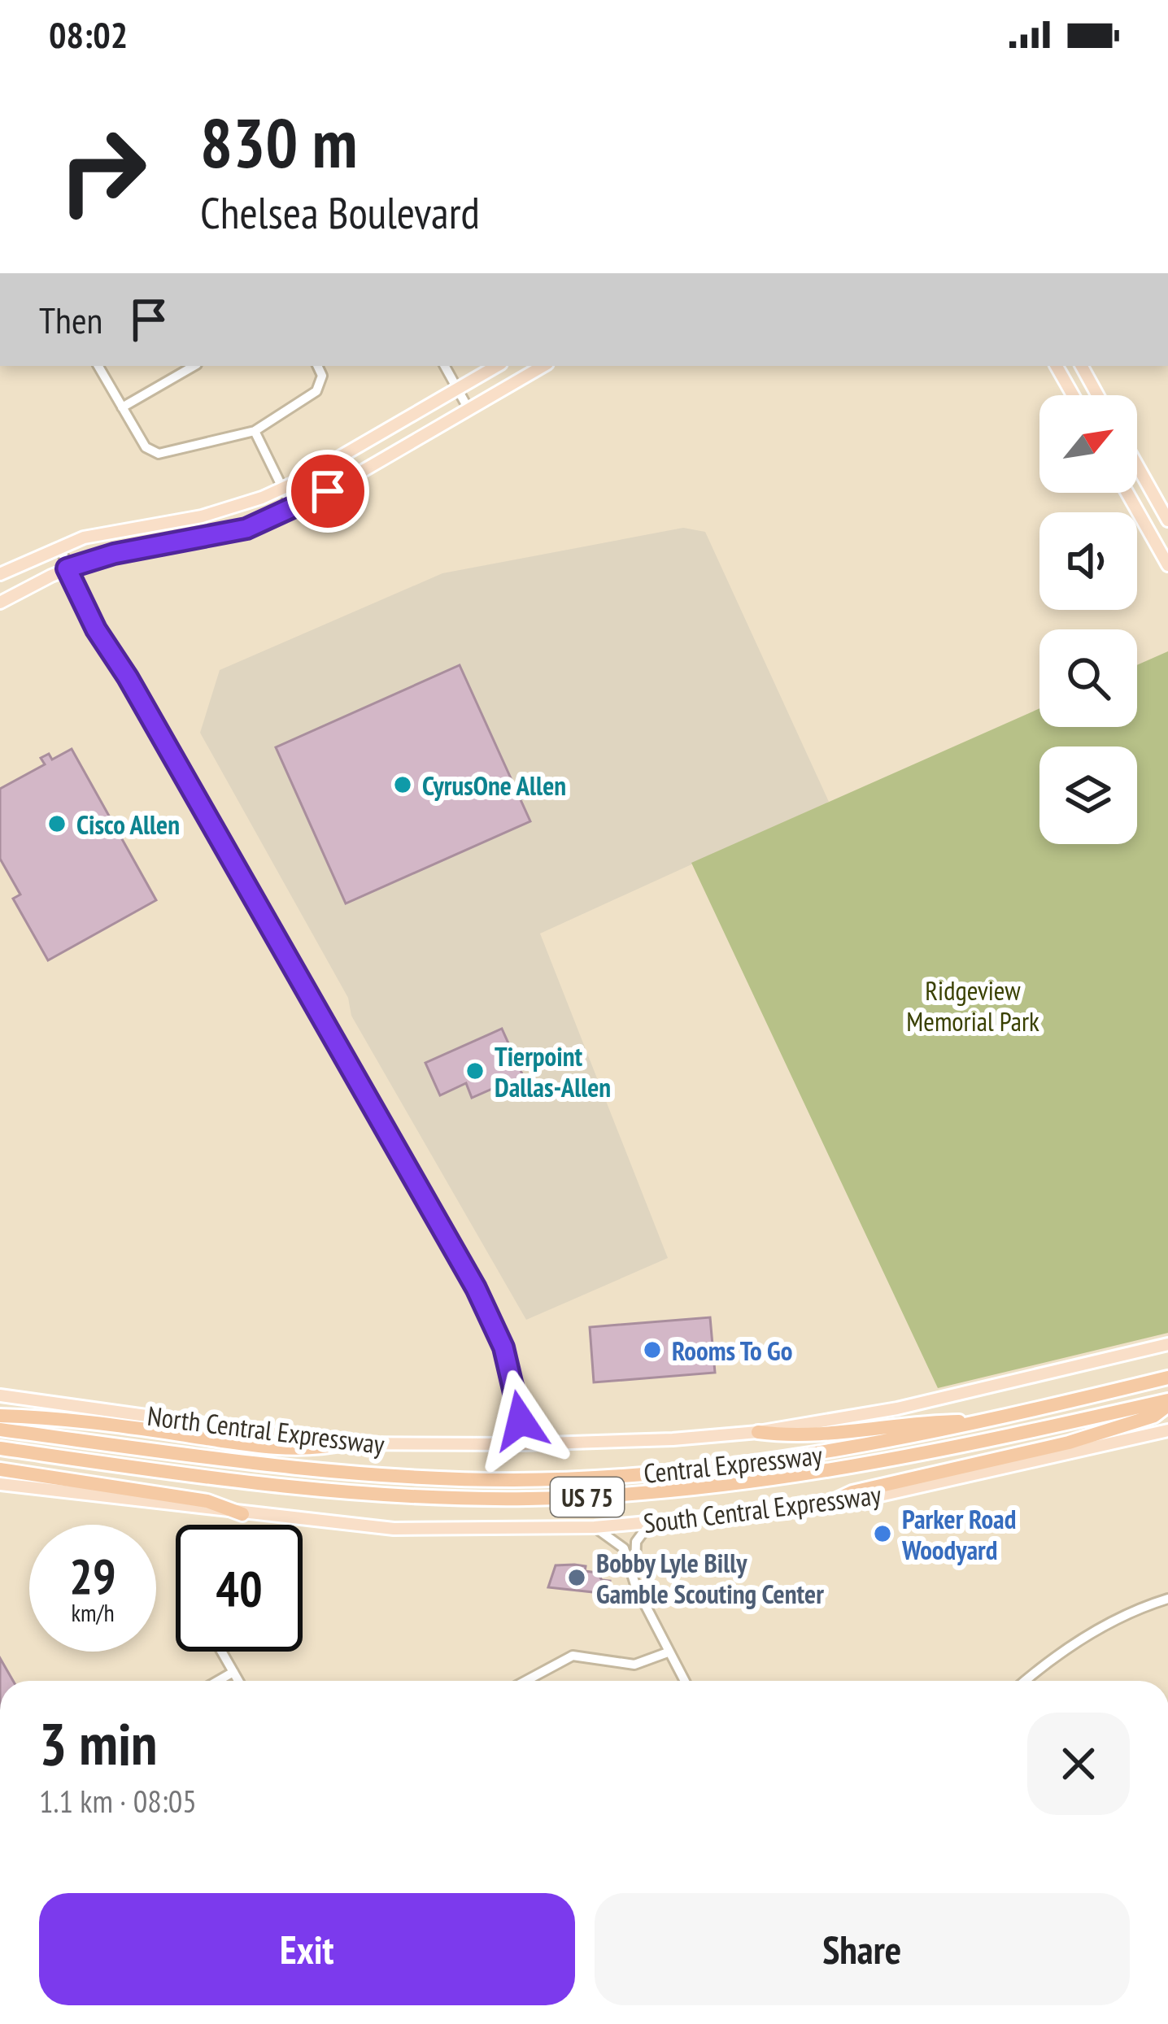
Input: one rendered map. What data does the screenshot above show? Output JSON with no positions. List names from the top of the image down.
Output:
{
  "streets": {
    "highway": ["Central Expressway", "US 75"],
    "main road": ["North Central Expressway", "South Central Expressway"]
  },
  "parks": ["Ridgeview Memorial Park"],
  "places": [
    "CyrusOne Allen",
    "Cisco Allen",
    "Tierpoint Dallas-Allen",
    "Rooms To Go",
    "Parker Road Woodyard",
    "Bobby Lyle Billy Gamble Scouting Center"
  ],
  "north": "top right",
  "page": {
    "status": "08:02",
    "turn": ["830 m", "Chelsea Boulevard"],
    "then": "Then",
    "speed": "29 km/h",
    "limit": "40",
    "heading": ["3 min", "1.1 km · 08:05"],
    "buttons": ["Exit", "Share"]
  }
}
